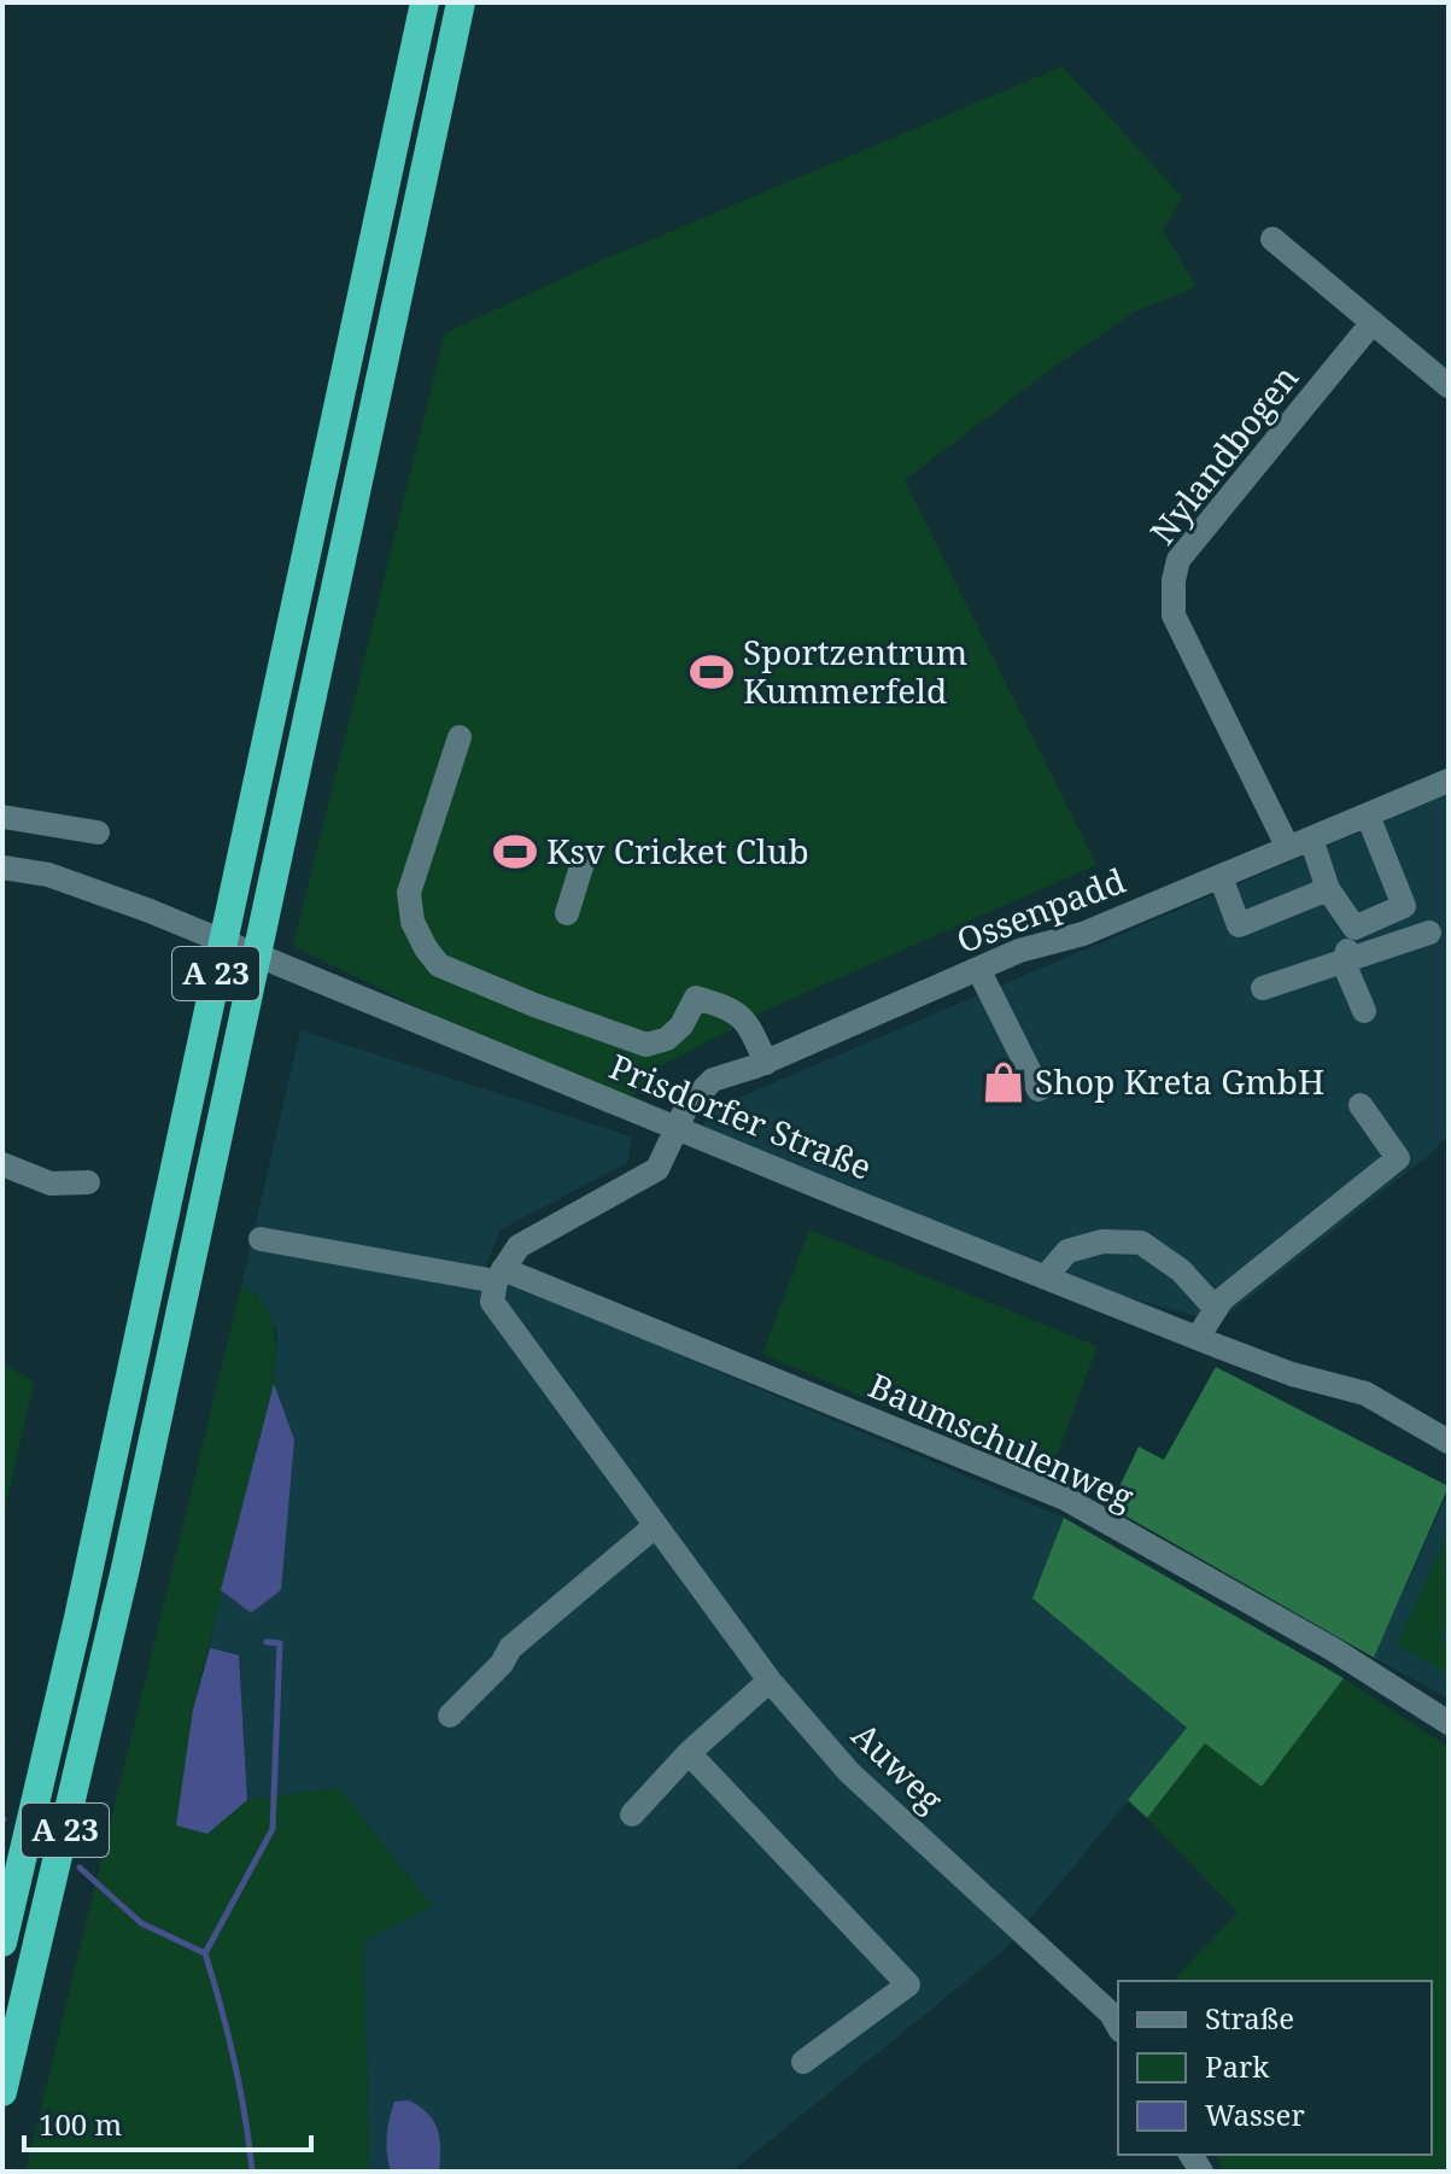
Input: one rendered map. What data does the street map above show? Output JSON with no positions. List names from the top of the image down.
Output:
{
  "streets": {
    "highway": ["A 23"],
    "street": [
      "Nylandbogen",
      "Ossenpadd",
      "Prisdorfer Straße",
      "Baumschulenweg",
      "Auweg"
    ]
  },
  "crossings": [
    ["Nylandbogen", "Ossenpadd"],
    ["Ossenpadd", "Prisdorfer Straße"],
    ["Baumschulenweg", "Auweg"]
  ],
  "places": {
    "sports": ["Sportzentrum Kummerfeld", "Ksv Cricket Club"],
    "shop": ["Shop Kreta GmbH"]
  },
  "legend": ["Straße", "Park", "Wasser"],
  "scale_bar": "100 m"
}
